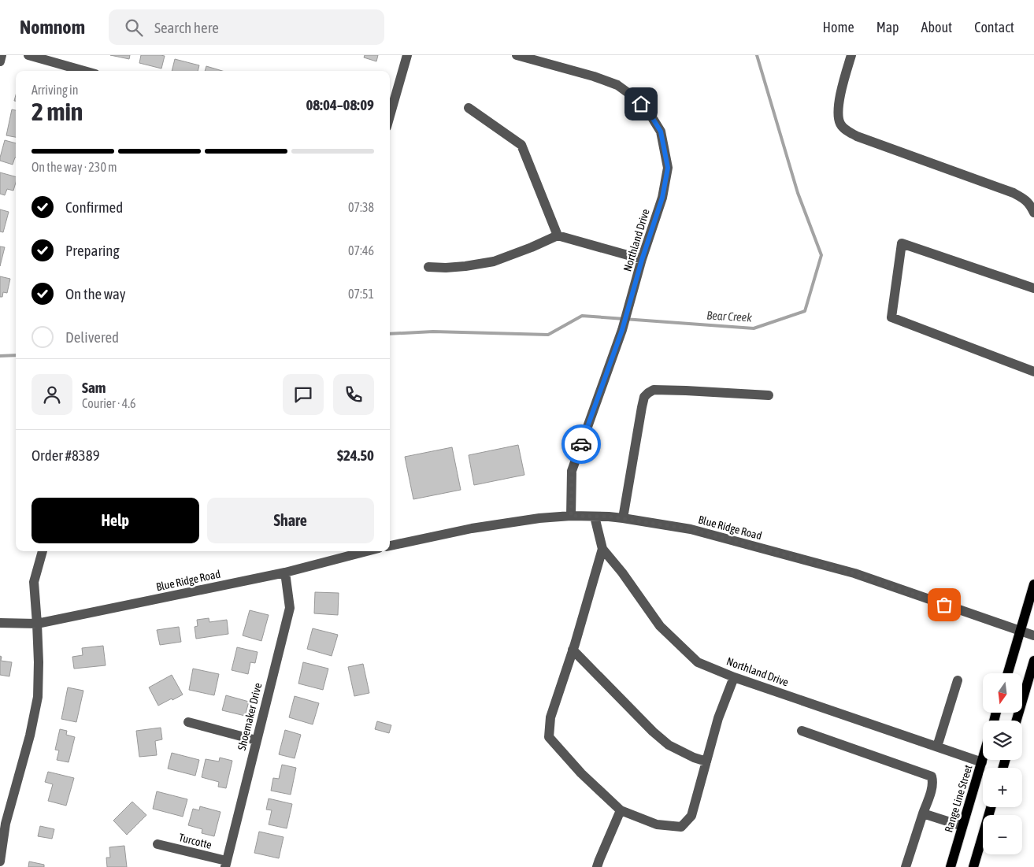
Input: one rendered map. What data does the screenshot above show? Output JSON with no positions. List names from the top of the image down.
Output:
{
  "streets": {
    "main road": ["Range Line Street"],
    "street": [
      "Northland Drive",
      "Blue Ridge Road",
      "Shoemaker Drive",
      "Turcotte"
    ]
  },
  "crossings": [
    ["Northland Drive", "Blue Ridge Road"],
    ["Northland Drive", "Range Line Street"],
    ["Blue Ridge Road", "Shoemaker Drive"],
    ["Shoemaker Drive", "Turcotte"]
  ],
  "water": ["Bear Creek"],
  "north": "bottom",
  "page": {
    "header": "Nomnom",
    "search": "Search here",
    "nav": [
      "Home",
      "Map",
      "About",
      "Contact"
    ],
    "heading": ["2 min", "Arriving in", "08:04–08:09"],
    "panel": [
      "Sam",
      "Courier · 4.6",
      "Order #8389",
      "$24.50"
    ],
    "bar": "On the way · 230 m",
    "list": [
      ["Confirmed", "07:38"],
      ["Preparing", "07:46"],
      ["On the way", "07:51"],
      "Delivered"
    ],
    "buttons": ["Help", "Share"],
    "map_buttons": ["+", "−"]
  }
}
